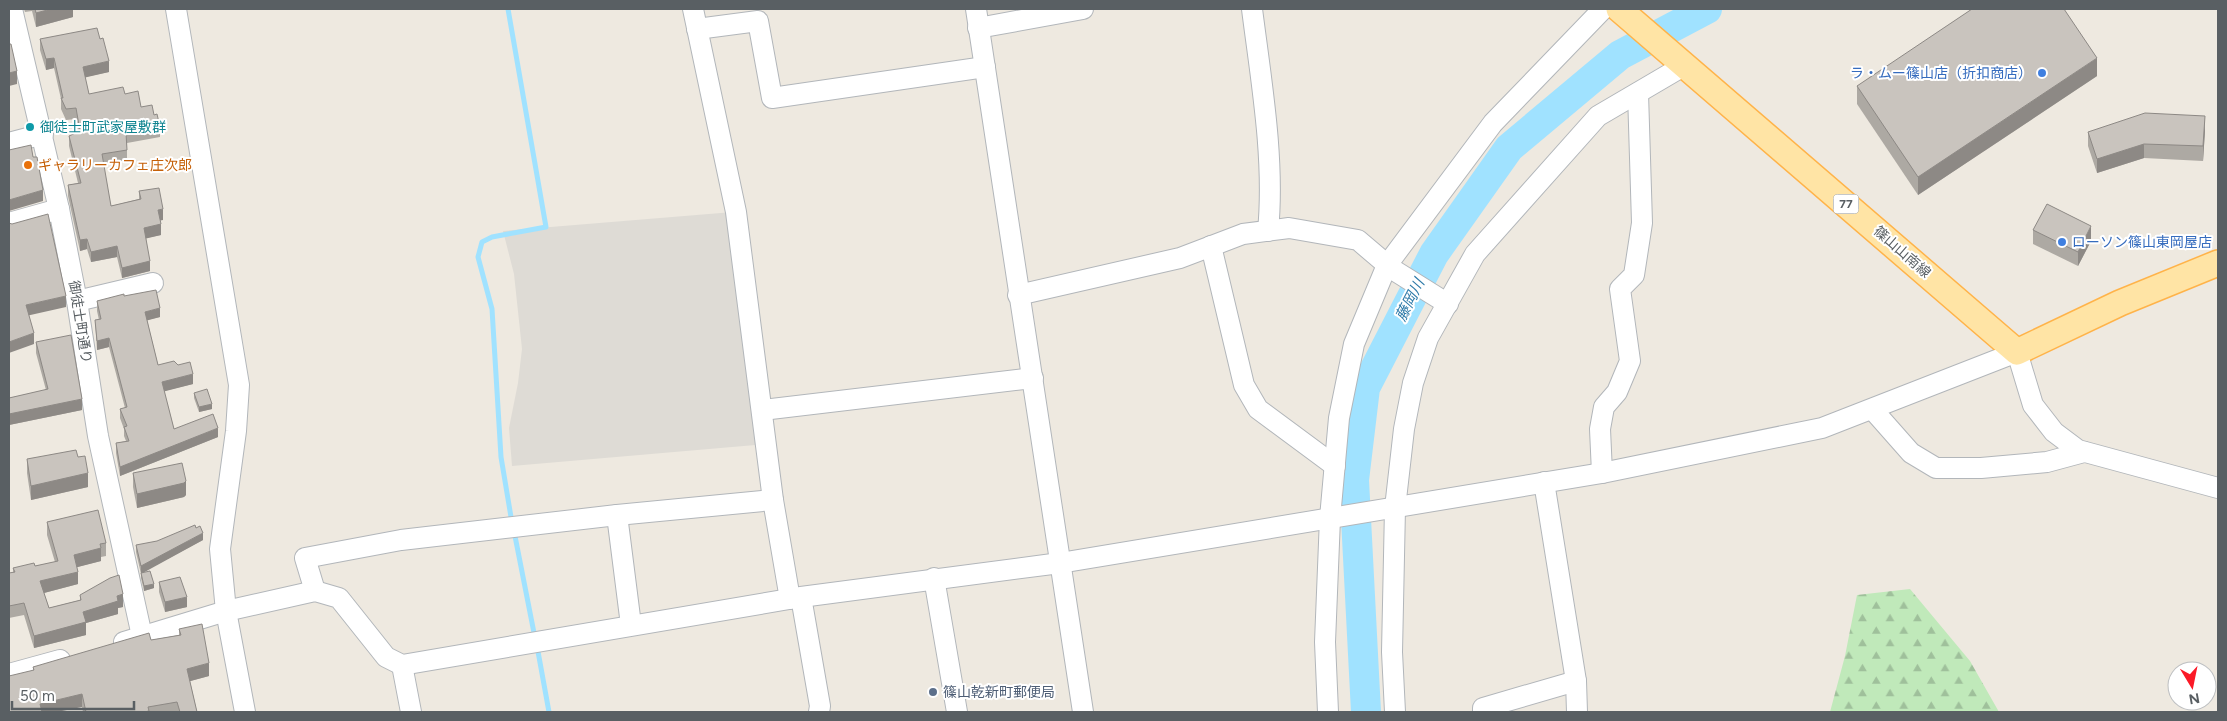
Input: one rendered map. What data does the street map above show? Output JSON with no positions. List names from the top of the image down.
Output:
{
  "streets": {
    "main road": ["77", "篠山山南線"],
    "street": ["御徒士町通り"]
  },
  "water": ["藤岡川"],
  "places": [
    "ラ・ムー篠山店（折扣商店）",
    "御徒士町武家屋敷群",
    "ギャラリーカフェ庄次郎",
    "ローソン篠山東岡屋店",
    "篠山乾新町郵便局"
  ],
  "scale_bar": "50 m",
  "north": "bottom"
}
